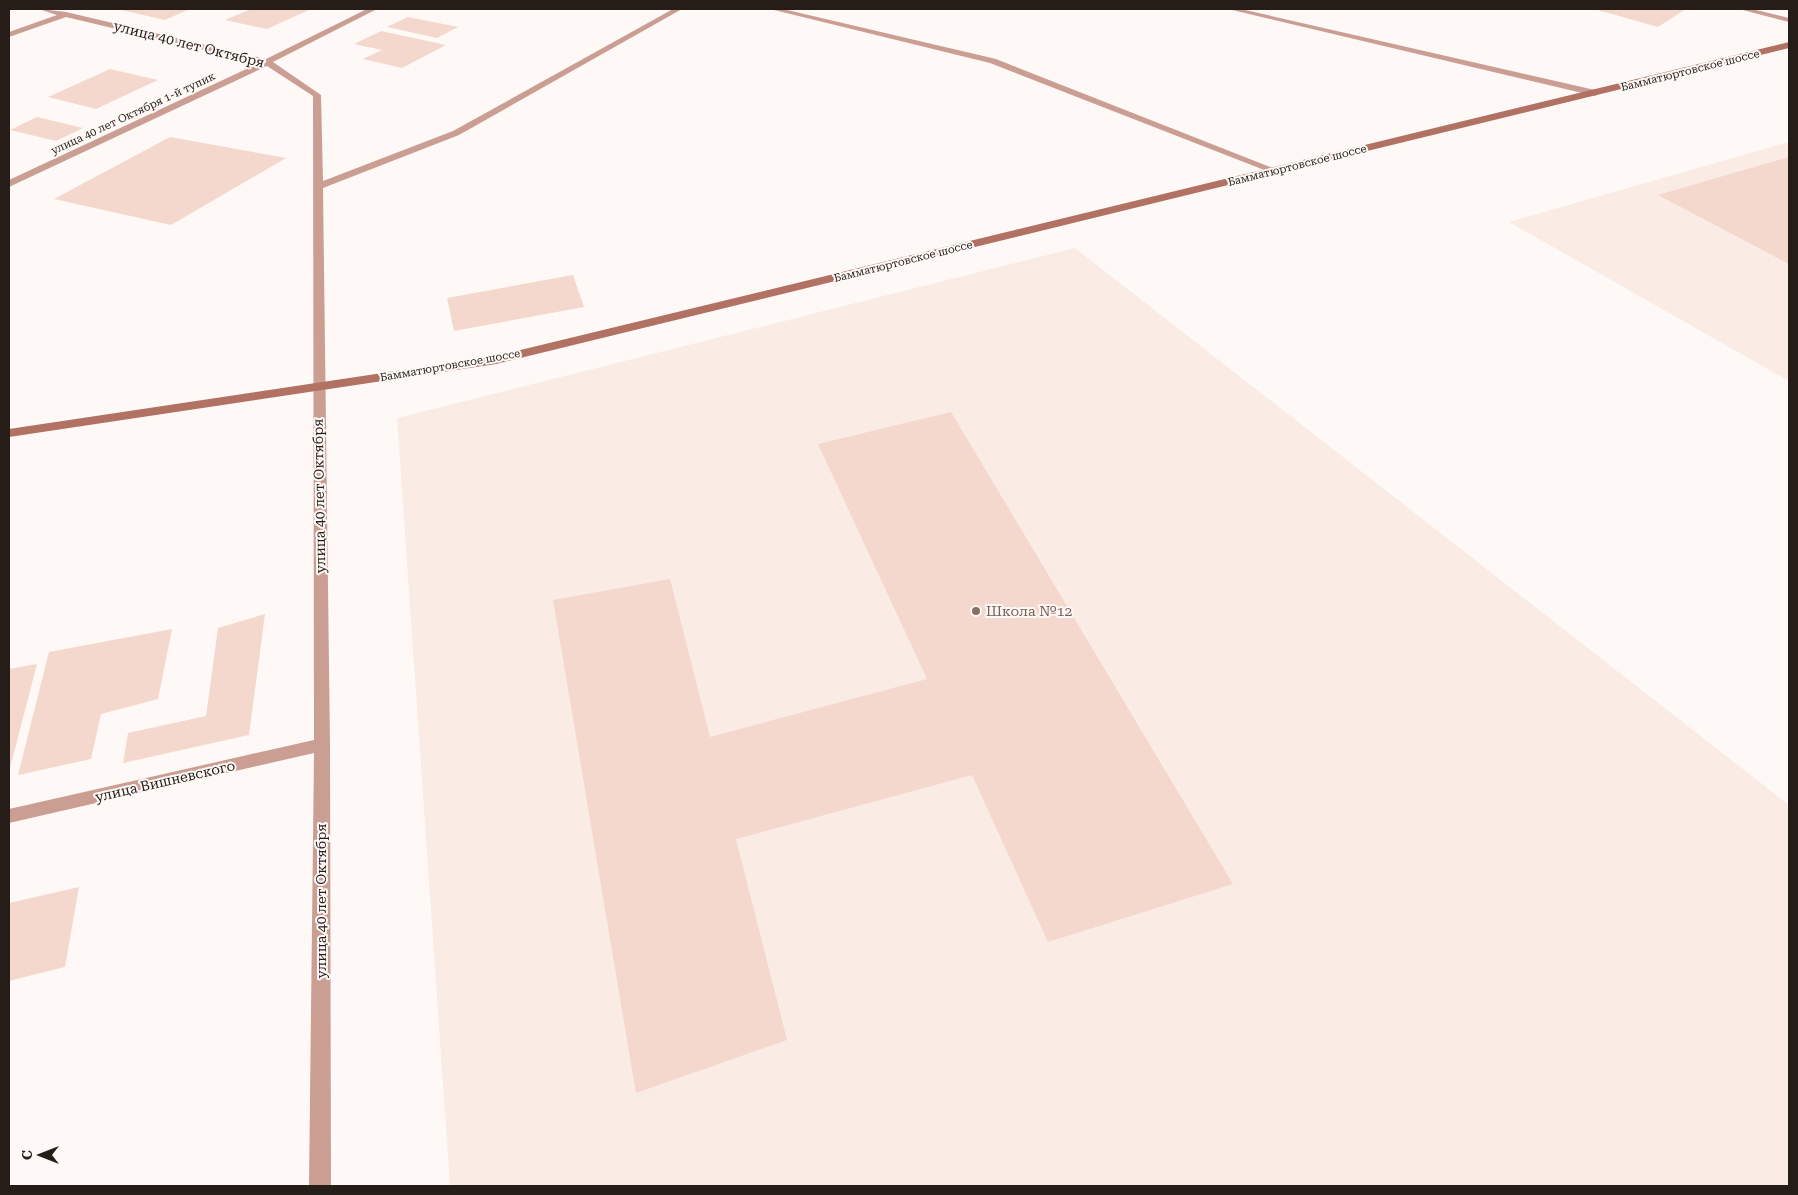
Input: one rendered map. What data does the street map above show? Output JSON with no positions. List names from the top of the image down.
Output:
{
  "streets": {
    "street": [
      "улица 40 лет Октября",
      "Бамматюртовское шоссе",
      "улица 40 лет Октября 1-й тупик",
      "улица Вишневского"
    ]
  },
  "crossings": [
    ["улица 40 лет Октября", "Бамматюртовское шоссе"],
    ["улица 40 лет Октября", "улица 40 лет Октября 1-й тупик"],
    ["улица 40 лет Октября", "улица Вишневского"]
  ],
  "places": ["Школа №12"],
  "north": "left"
}
